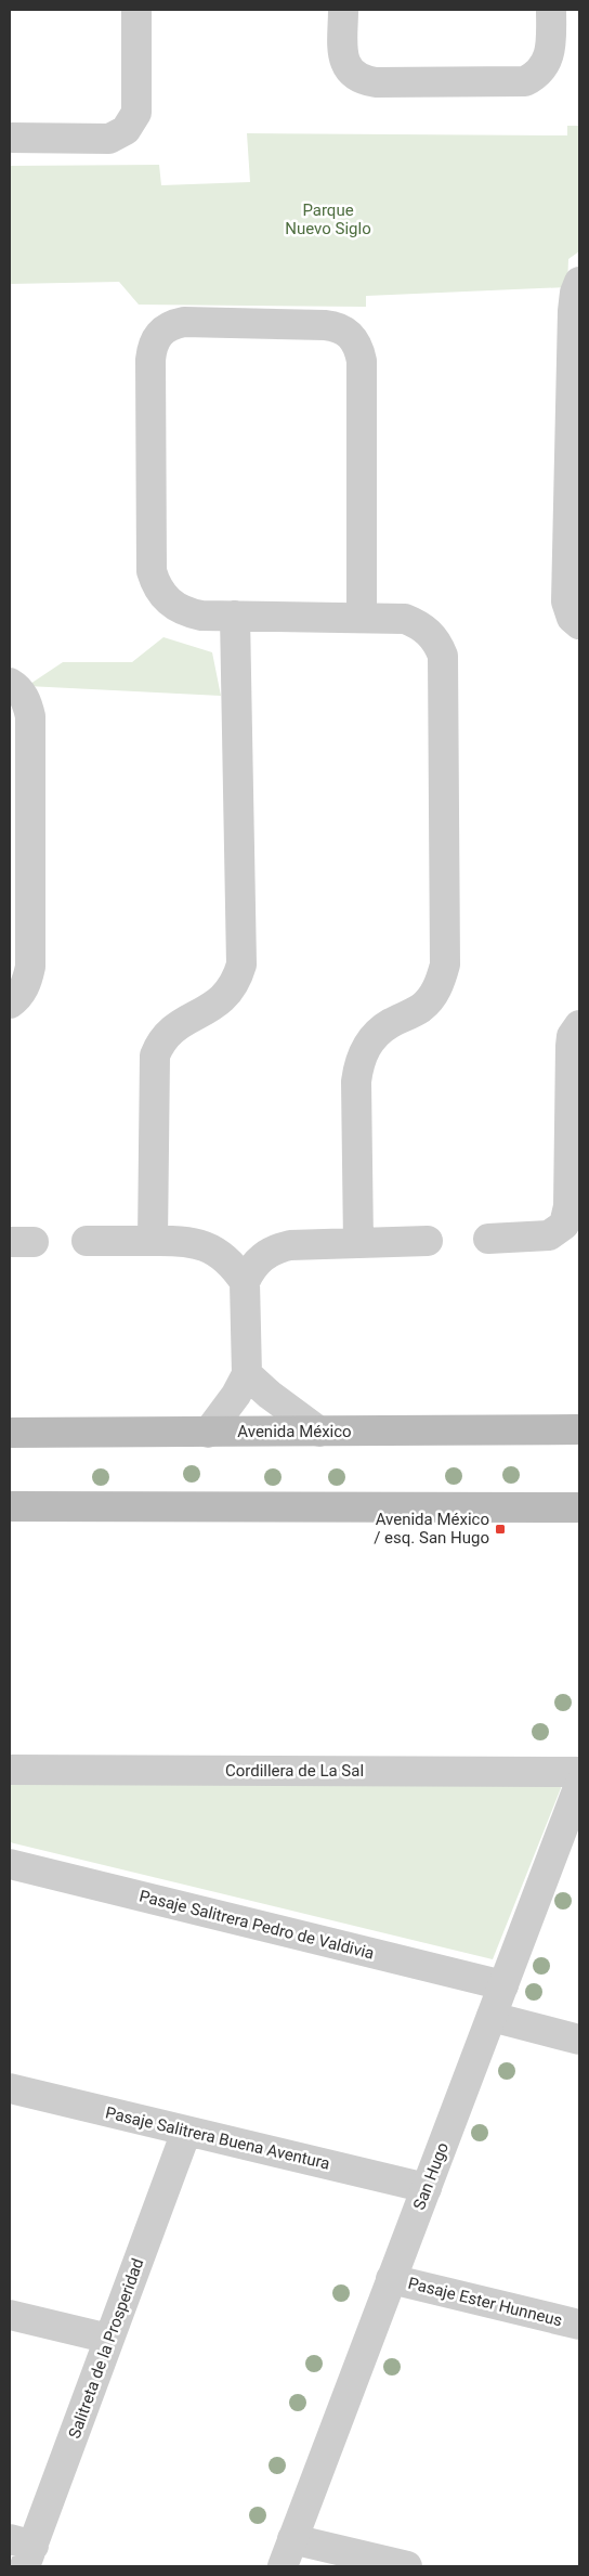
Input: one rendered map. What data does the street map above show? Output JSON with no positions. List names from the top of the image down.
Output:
{
  "streets": {
    "main road": ["Avenida México"],
    "street": [
      "Cordillera de La Sal",
      "Pasaje Salitrera Pedro de Valdivia",
      "Pasaje Salitrera Buena Aventura",
      "San Hugo",
      "Pasaje Ester Hunneus",
      "Salitreta de la Prosperidad"
    ]
  },
  "crossings": [
    ["Pasaje Salitrera Pedro de Valdivia", "San Hugo"],
    ["Pasaje Salitrera Buena Aventura", "San Hugo"],
    ["Pasaje Salitrera Buena Aventura", "Salitreta de la Prosperidad"],
    ["San Hugo", "Pasaje Ester Hunneus"]
  ],
  "parks": ["Parque Nuevo Siglo"],
  "places": {
    "transit": ["Avenida México / esq. San Hugo"]
  }
}
